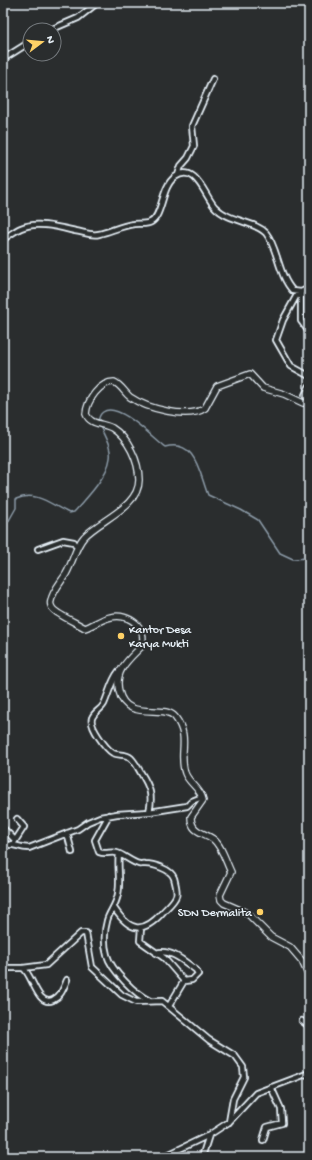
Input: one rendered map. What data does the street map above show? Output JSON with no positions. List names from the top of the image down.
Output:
{
  "places": ["Kantor Desa Karya Mukti", "SDN Dermalita"],
  "north": "right"
}
